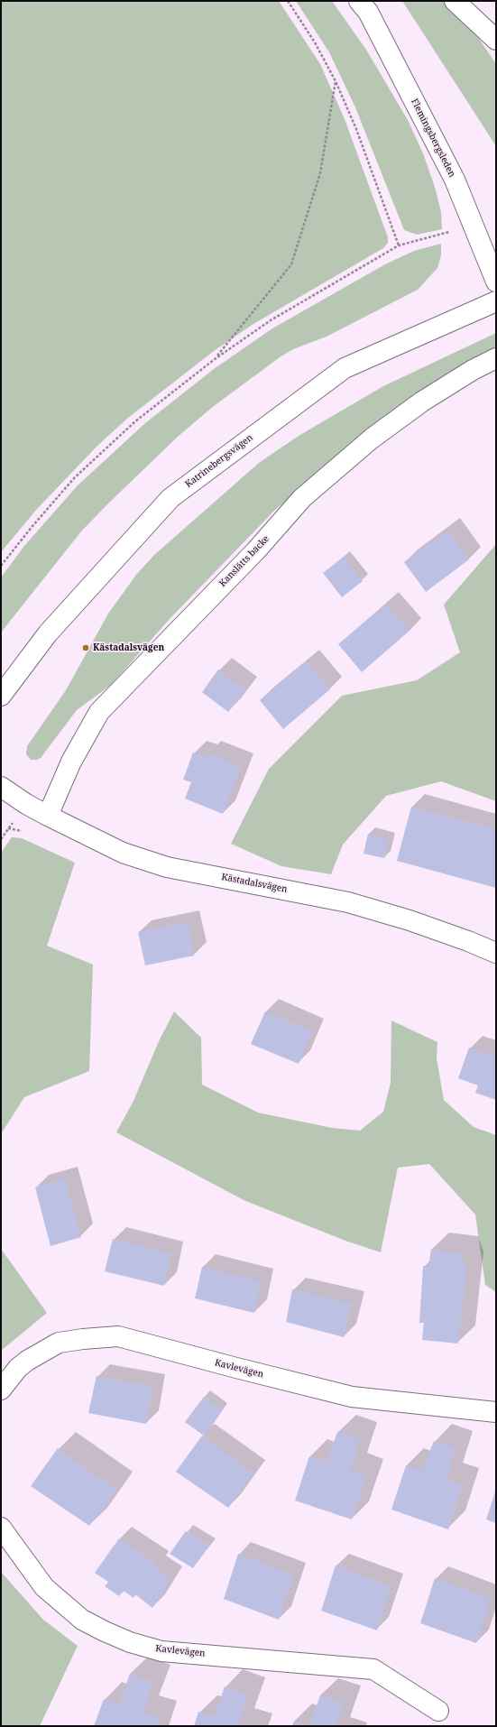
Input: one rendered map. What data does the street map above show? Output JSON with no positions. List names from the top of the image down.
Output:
{
  "streets": {
    "street": [
      "Flemingsbergsleden",
      "Katrinebergsvägen",
      "Kanslätts backe",
      "Kästadalsvägen",
      "Kavlevägen"
    ]
  },
  "crossings": [
    ["Kanslätts backe", "Kästadalsvägen"]
  ],
  "places": ["Kästadalsvägen"]
}
